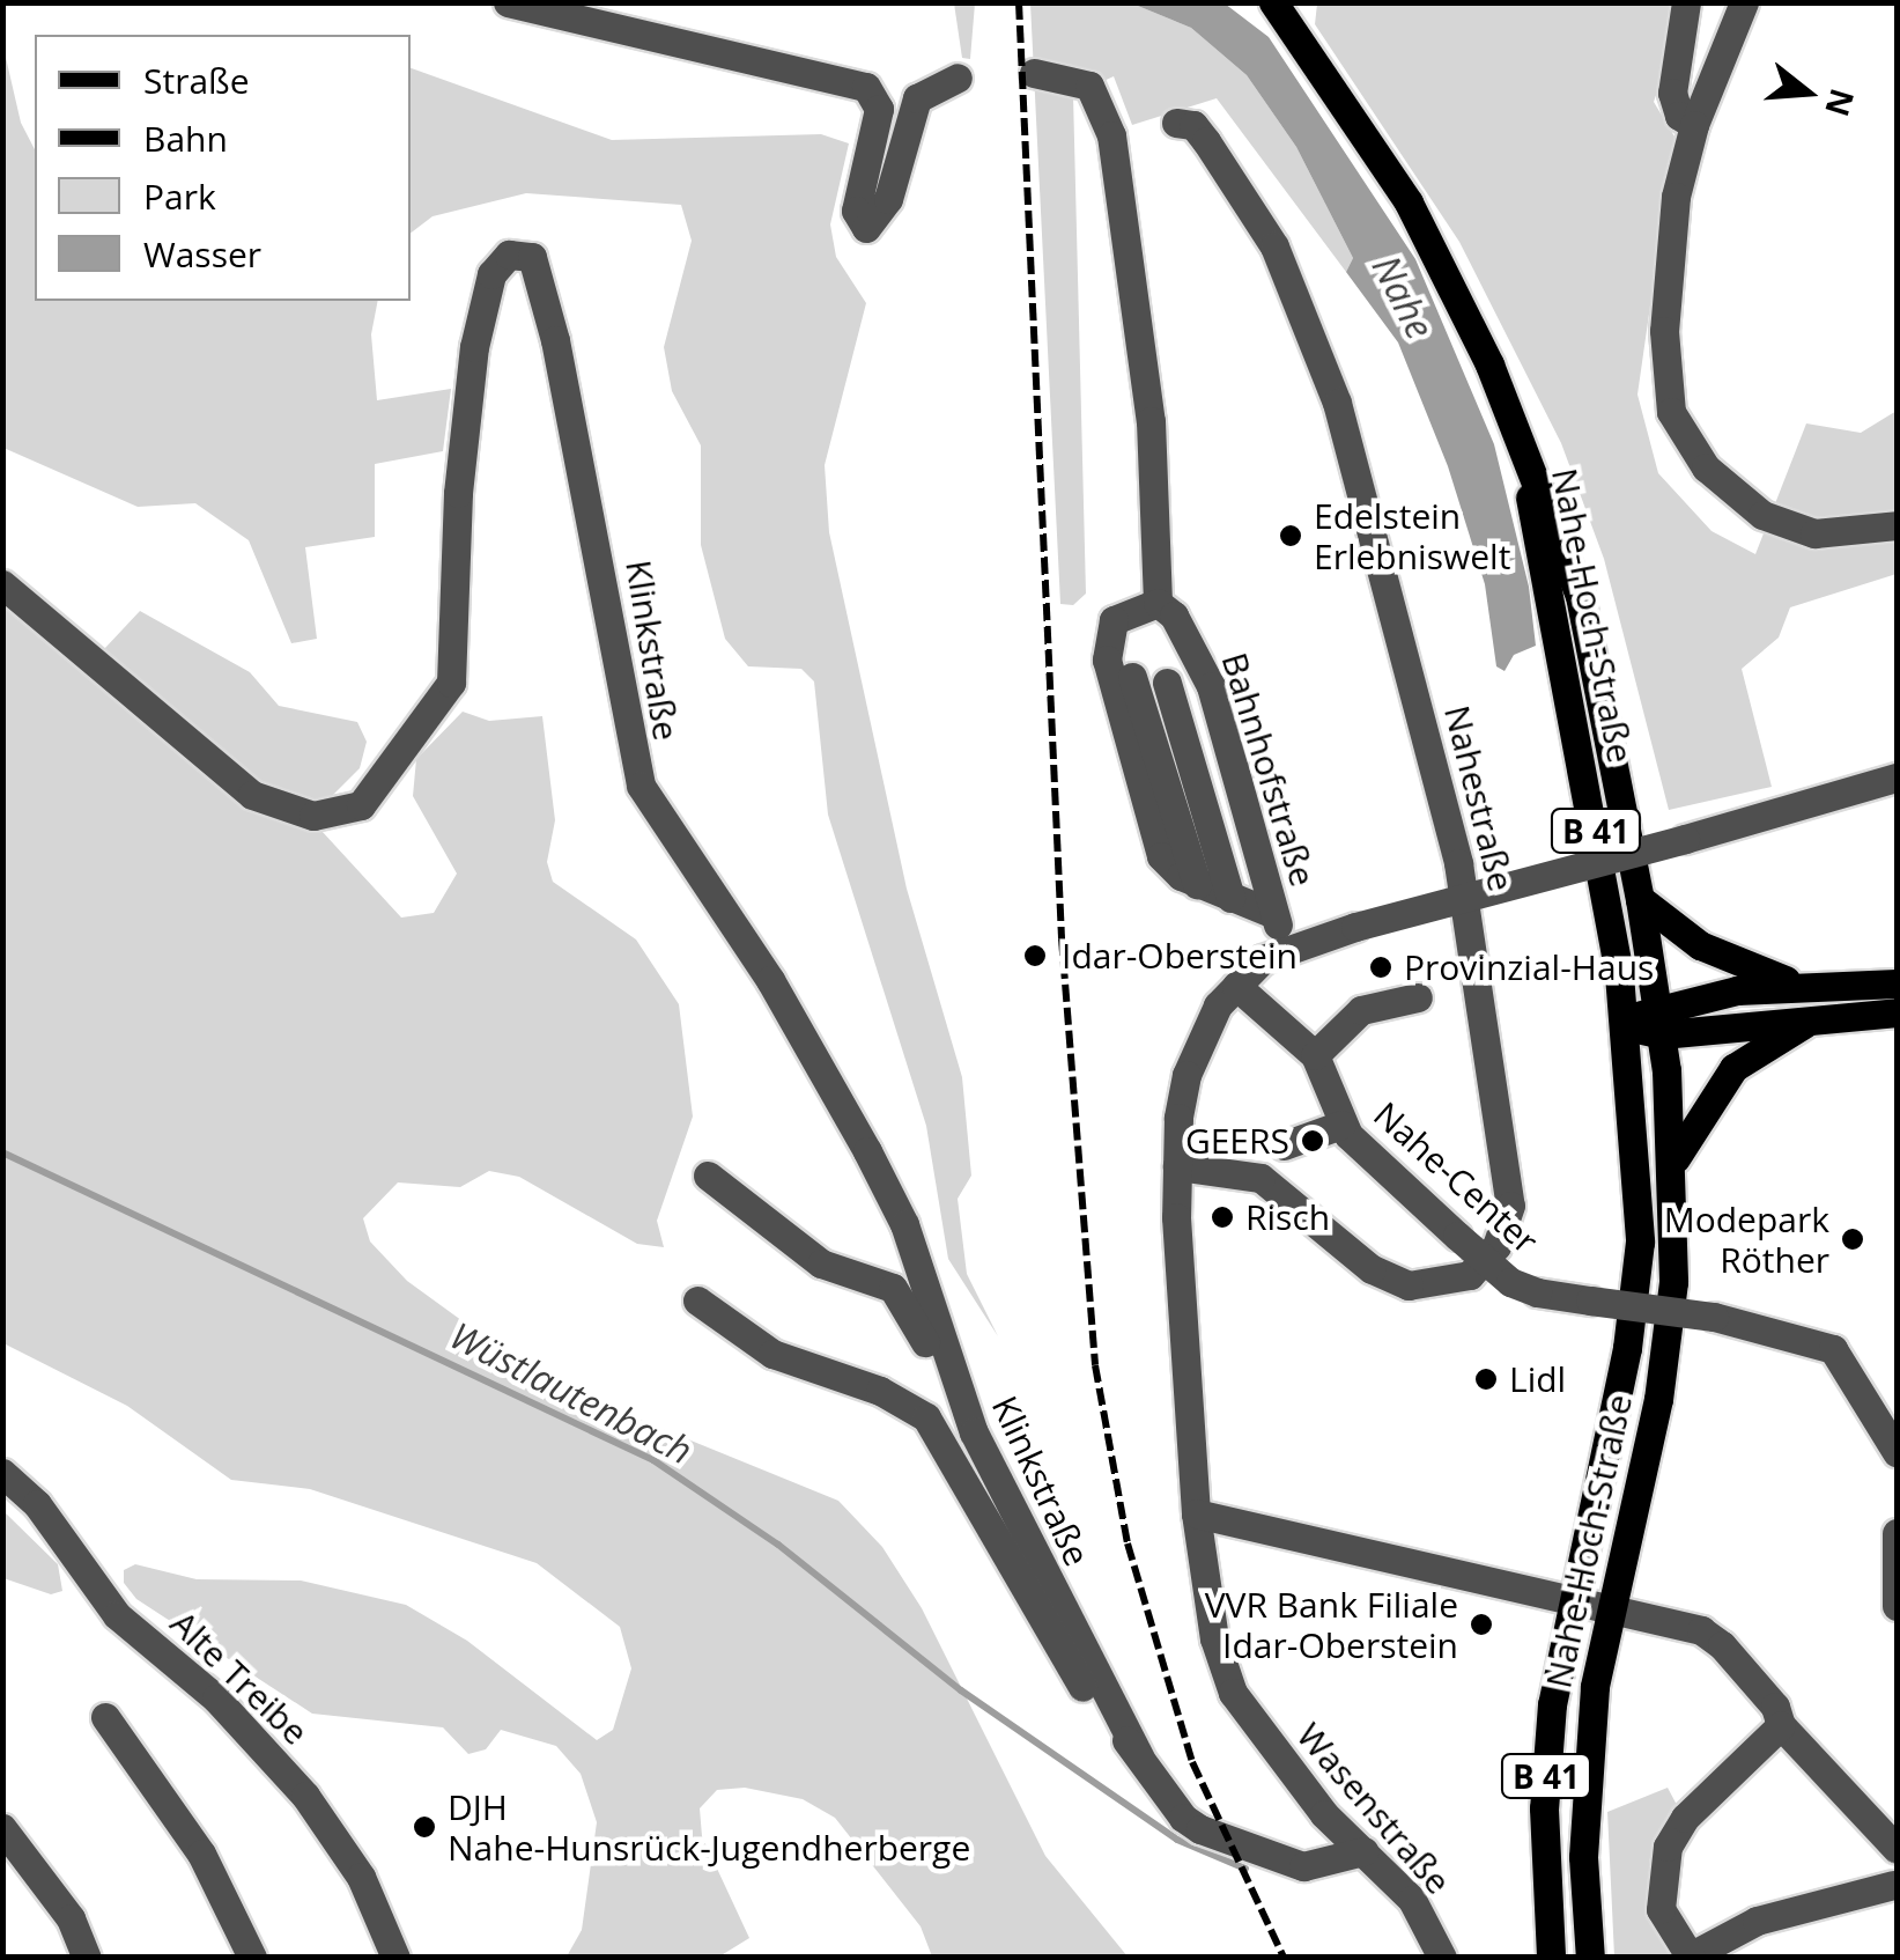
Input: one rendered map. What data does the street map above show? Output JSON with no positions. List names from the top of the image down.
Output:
{
  "streets": {
    "main road": ["Nahe-Hoch-Straße", "B 41"],
    "street": [
      "Klinkstraße",
      "Bahnhofstraße",
      "Nahestraße",
      "Nahe-Center",
      "Alte Treibe",
      "Wasenstraße"
    ]
  },
  "crossings": [
    ["Nahe-Hoch-Straße", "B 41"],
    ["Nahestraße", "Nahe-Center"]
  ],
  "water": ["Nahe", "Wüstlautenbach"],
  "places": [
    "Edelstein Erlebniswelt",
    "Idar-Oberstein",
    "Provinzial-Haus",
    "GEERS",
    "Risch",
    "Modepark Röther",
    "Lidl",
    "VVR Bank Filiale Idar-Oberstein",
    "DJH Nahe-Hunsrück-Jugendherberge"
  ],
  "legend": [
    "Straße",
    "Bahn",
    "Park",
    "Wasser"
  ],
  "north": "right"
}
